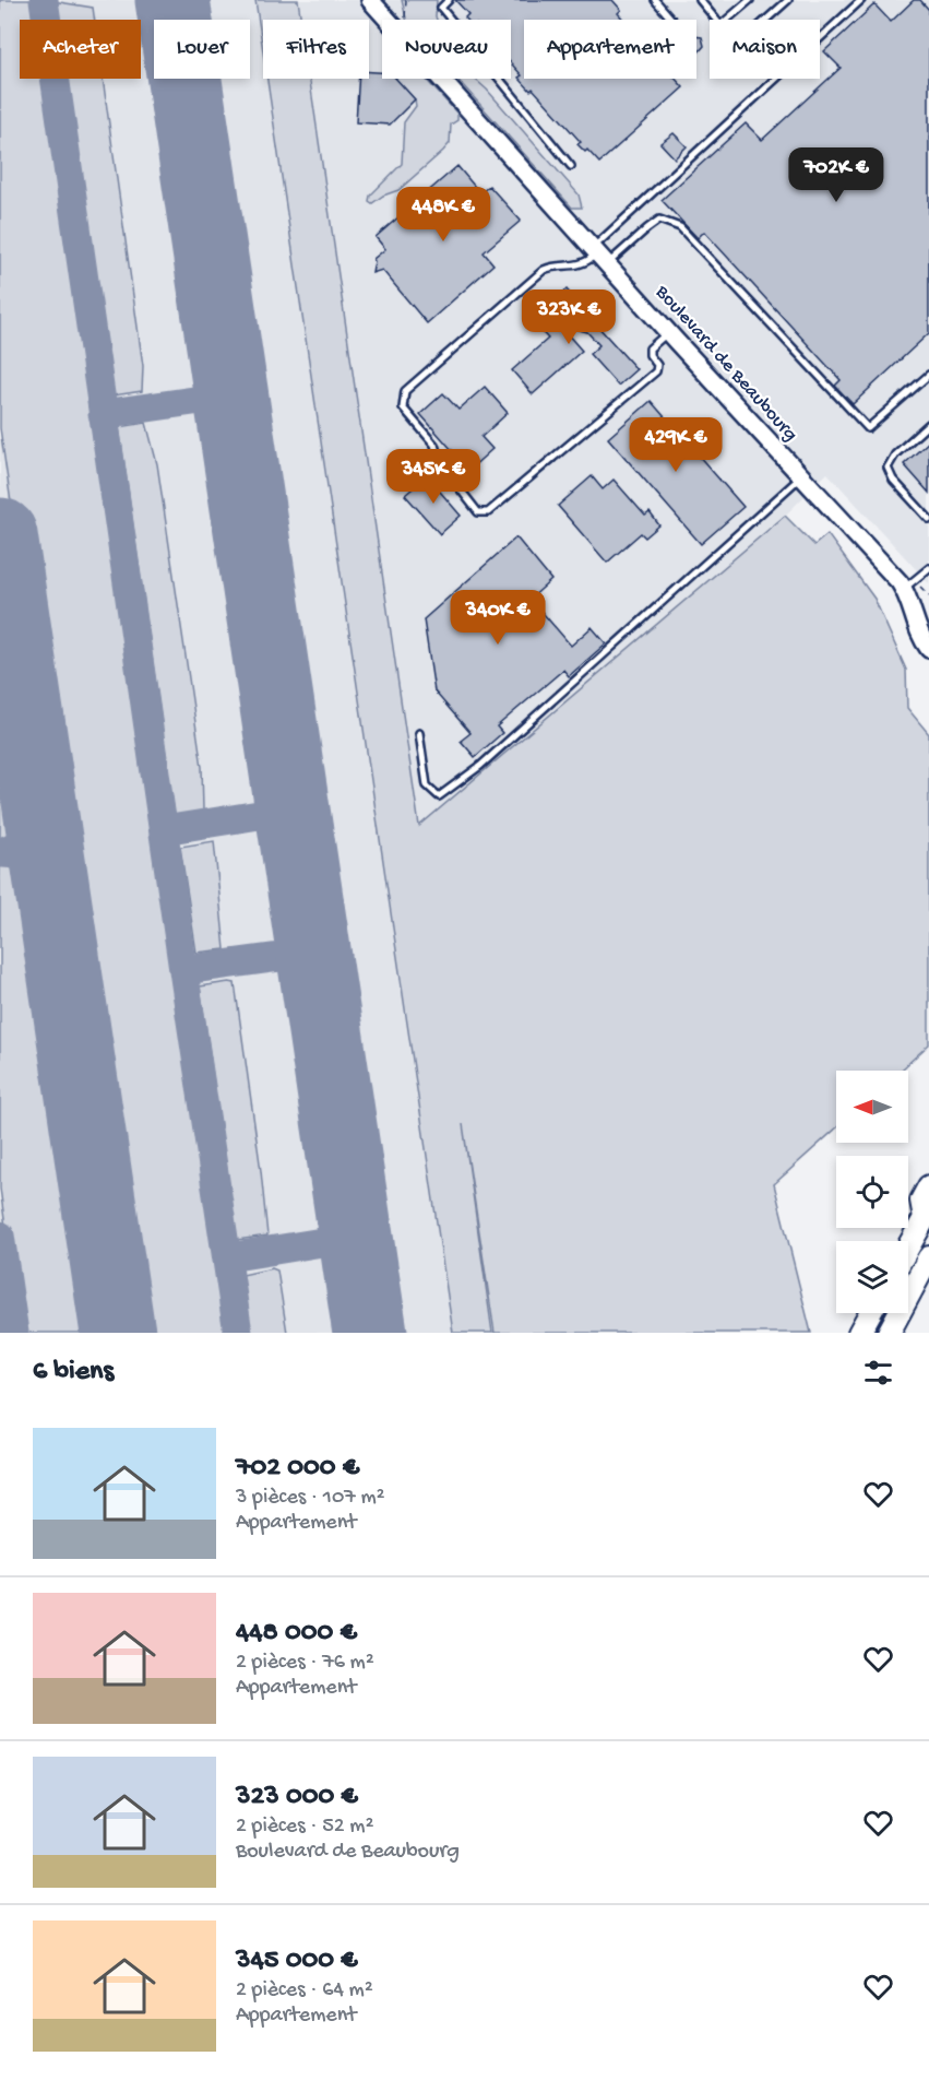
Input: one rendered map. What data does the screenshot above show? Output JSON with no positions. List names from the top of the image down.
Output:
{
  "streets": {
    "main road": ["Boulevard de Beaubourg"]
  },
  "north": "left",
  "page": {
    "chip": [
      "Acheter",
      "Louer",
      "Filtres",
      "Nouveau",
      "Appartement",
      "Maison"
    ],
    "price": [
      "702K €",
      "448K €",
      "323K €",
      "429K €",
      "345K €",
      "340K €"
    ],
    "heading": "6 biens",
    "list": [
      {
        "name": "702 000 €",
        "note": "3 pièces · 107 m² · Appartement"
      },
      {
        "name": "448 000 €",
        "note": "2 pièces · 76 m² · Appartement"
      },
      {
        "name": "323 000 €",
        "note": "2 pièces · 52 m² · Boulevard de Beaubourg"
      },
      {
        "name": "345 000 €",
        "note": "2 pièces · 64 m² · Appartement"
      }
    ]
  }
}
